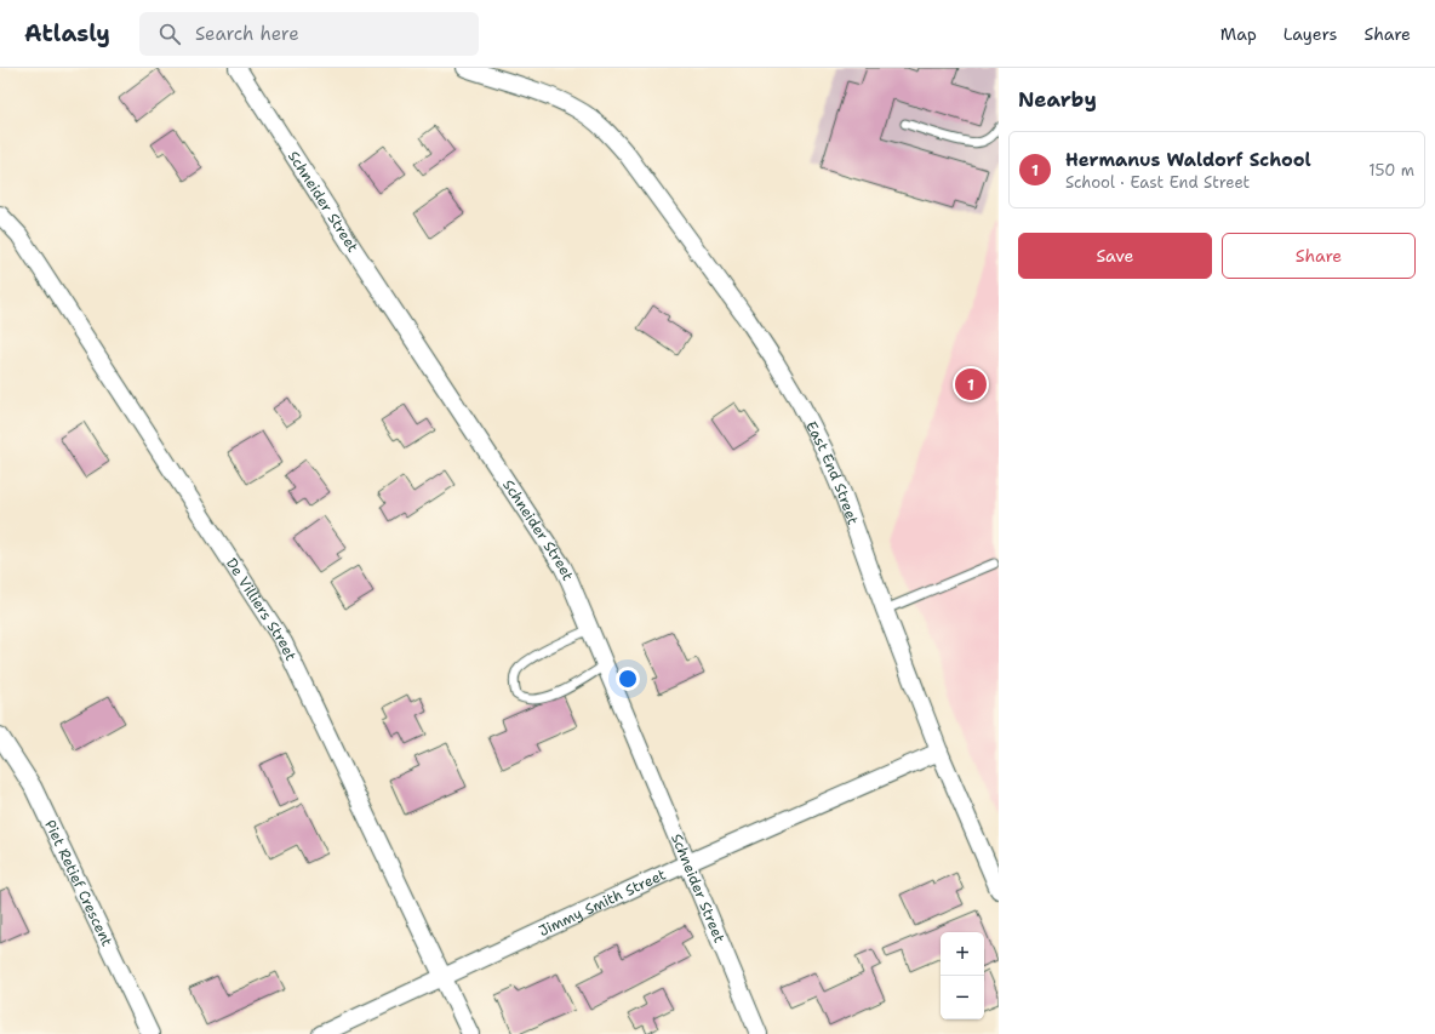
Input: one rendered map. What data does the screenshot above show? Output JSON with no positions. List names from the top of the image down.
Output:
{
  "streets": {
    "street": [
      "Schneider Street",
      "East End Street",
      "De Villiers Street",
      "Piet Retief Crescent",
      "Jimmy Smith Street"
    ]
  },
  "crossings": [
    ["Schneider Street", "Jimmy Smith Street"],
    ["East End Street", "Jimmy Smith Street"],
    ["De Villiers Street", "Jimmy Smith Street"]
  ],
  "page": {
    "header": "Atlasly",
    "search": "Search here",
    "nav": ["Map", "Layers", "Share"],
    "heading": "Nearby",
    "list": [
      {
        "mark": "1",
        "name": "Hermanus Waldorf School",
        "note": "School · East End Street",
        "value": "150 m"
      }
    ],
    "buttons": ["Save", "Share"],
    "pins": "1",
    "map_buttons": ["+", "−"]
  }
}
